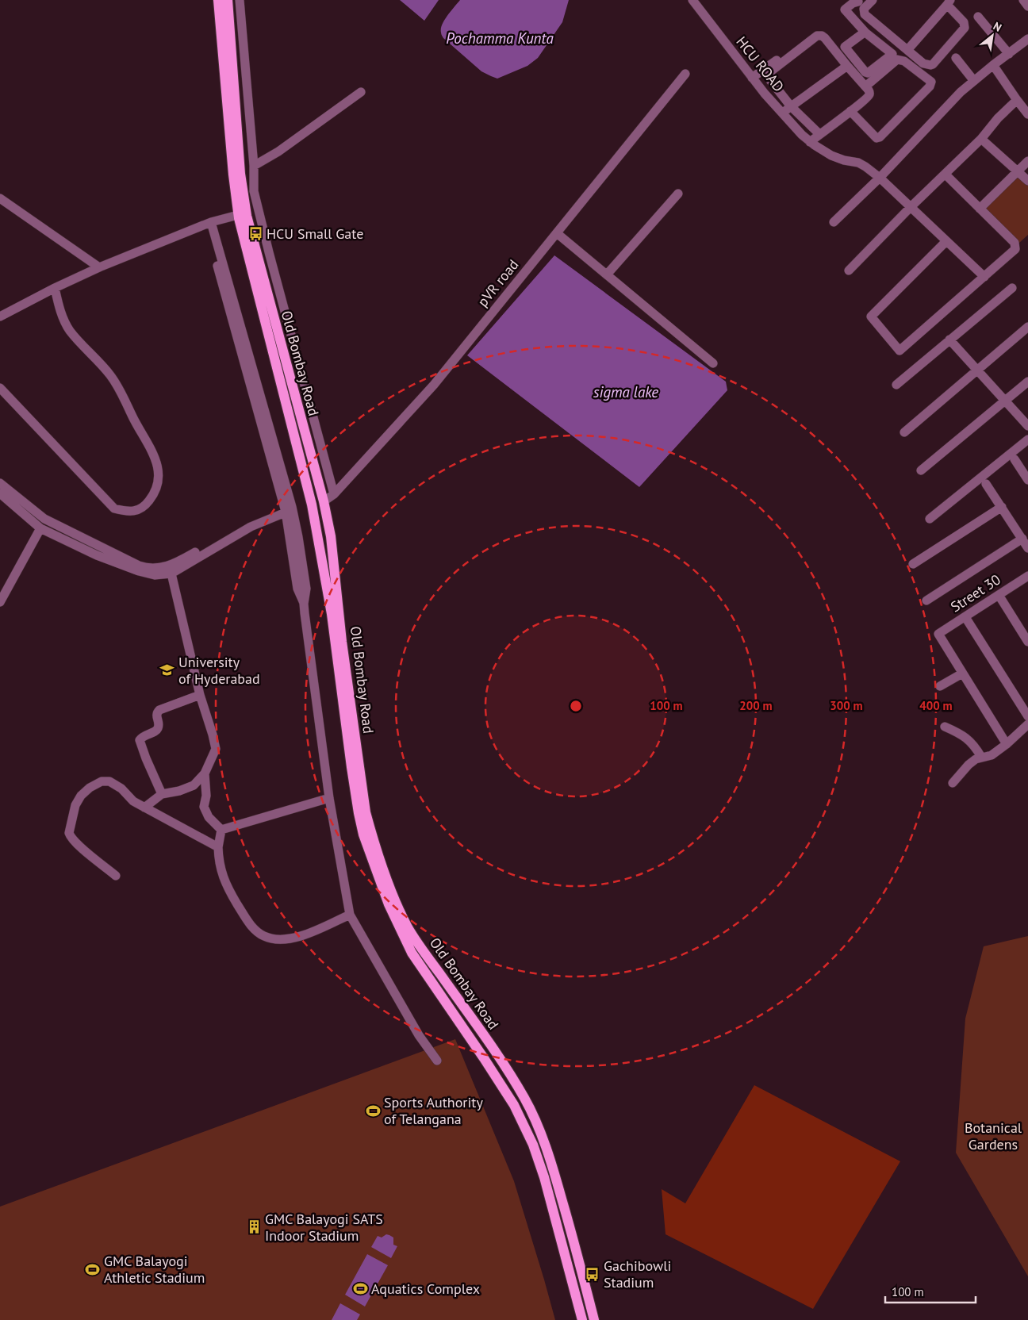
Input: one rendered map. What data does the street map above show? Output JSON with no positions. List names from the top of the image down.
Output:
{
  "streets": {
    "main road": ["Old Bombay Road"],
    "street": ["HCU ROAD", "pVR road", "Street 30"]
  },
  "crossings": [
    ["pVR road", "Old Bombay Road"]
  ],
  "water": ["Pochamma Kunta", "sigma lake"],
  "parks": ["Botanical Gardens"],
  "places": {
    "bus stop": ["HCU Small Gate", "Gachibowli Stadium"],
    "school or university": ["University of Hyderabad"],
    "sports": ["Sports Authority of Telangana", "GMC Balayogi Athletic Stadium", "Aquatics Complex"],
    "building": ["GMC Balayogi SATS Indoor Stadium"]
  },
  "scale_bar": "100 m",
  "north": "top right",
  "rings": [
    "100 m",
    "200 m",
    "300 m",
    "400 m"
  ]
}
